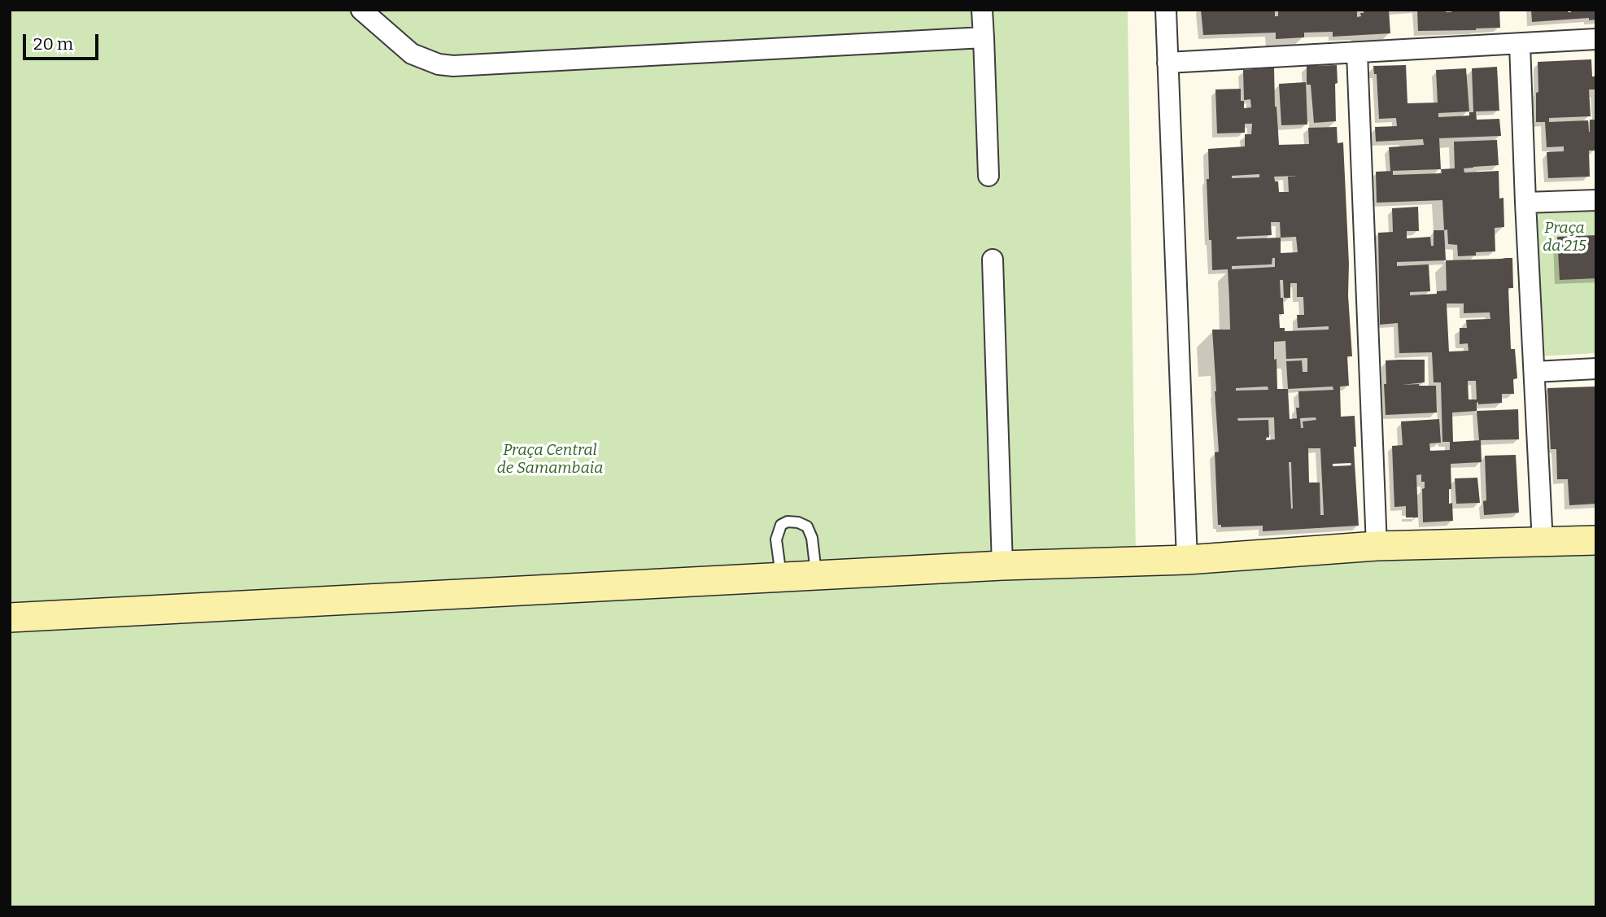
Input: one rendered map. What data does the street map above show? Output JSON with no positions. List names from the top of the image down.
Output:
{
  "parks": ["Praça da 215", "Praça Central de Samambaia"],
  "scale_bar": "20 m"
}
